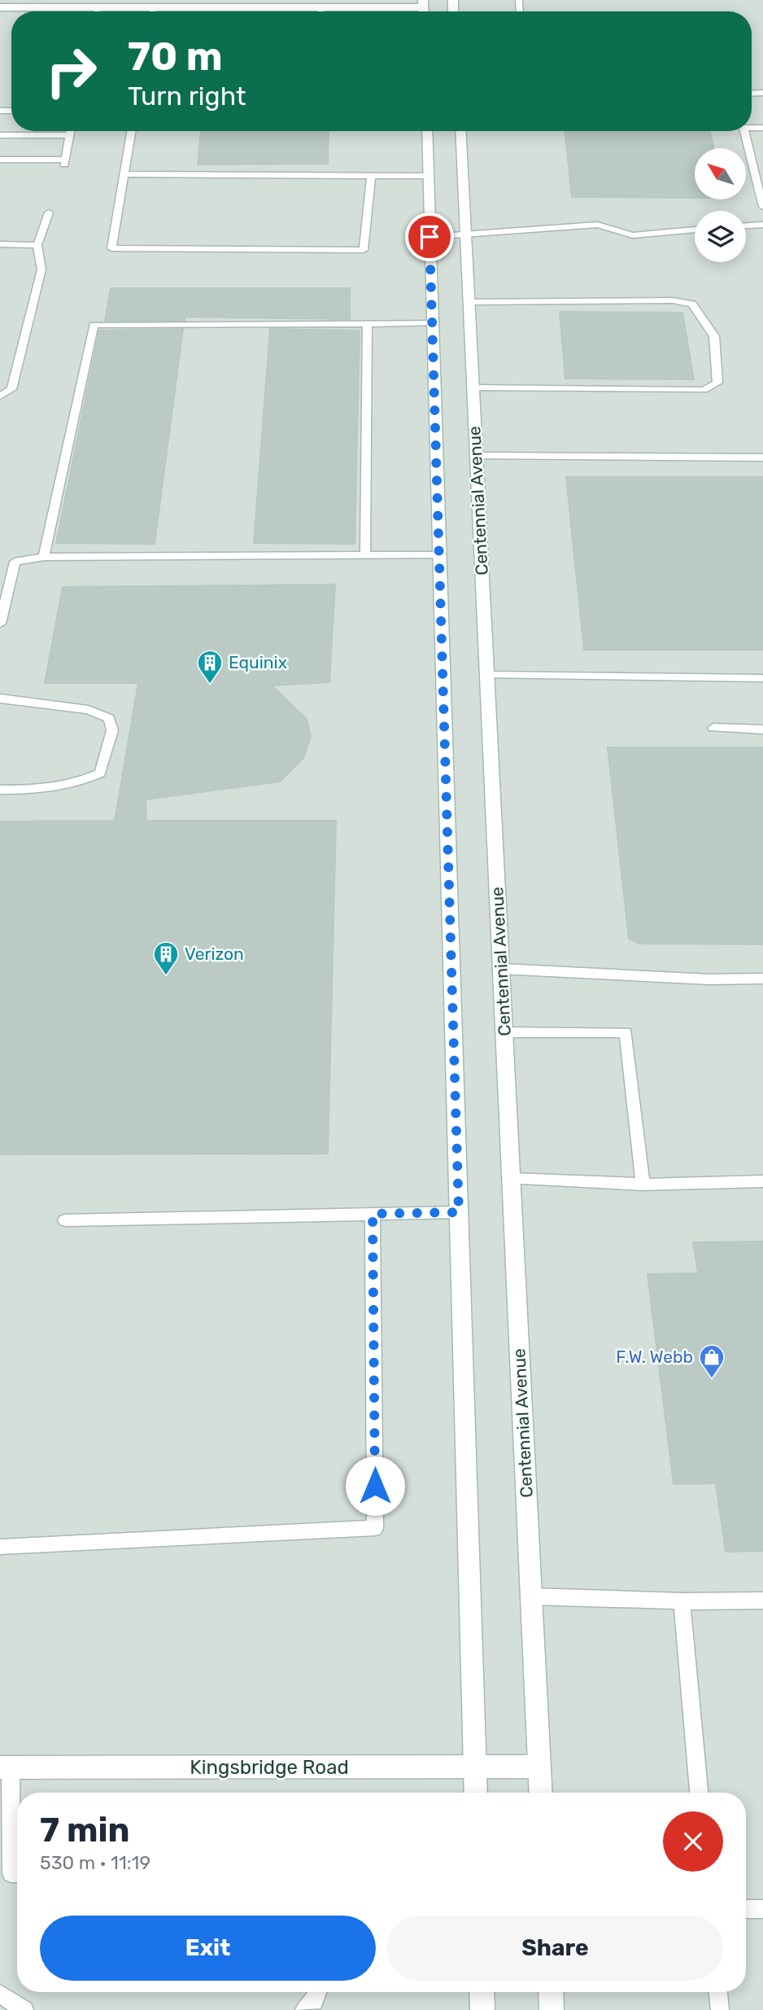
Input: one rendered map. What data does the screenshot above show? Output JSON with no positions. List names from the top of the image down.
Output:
{
  "streets": {
    "main road": ["Centennial Avenue", "Kingsbridge Road"]
  },
  "crossings": [
    ["Centennial Avenue", "Kingsbridge Road"]
  ],
  "places": {
    "building": ["Equinix", "Verizon"],
    "shop": ["F.W. Webb"]
  },
  "north": "top left",
  "page": {
    "turn": ["70 m", "Turn right"],
    "heading": ["7 min", "530 m · 11:19"],
    "buttons": ["Exit", "Share"]
  }
}
